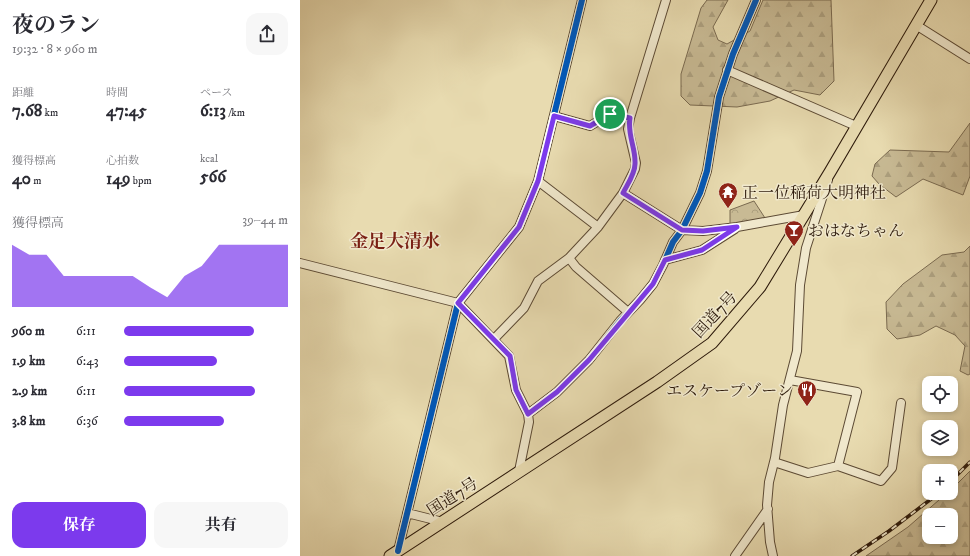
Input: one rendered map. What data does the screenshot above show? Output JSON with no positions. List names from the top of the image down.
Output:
{
  "streets": {
    "highway": ["国道7号"]
  },
  "districts": ["金足大清水"],
  "places": {
    "temple": ["正一位稲荷大明神社"],
    "bar": ["おはなちゃん"],
    "restaurant": ["エスケープゾーン"]
  },
  "page": {
    "heading": ["夜のラン", "19:32 · 8 × 960 m"],
    "stats": [
      ["距離", "7.68 km"],
      ["時間", "47:45"],
      ["ペース", "6:13 /km"],
      ["獲得標高", "40 m"],
      ["心拍数", "149 bpm"],
      ["kcal", "566"]
    ],
    "chart": ["獲得標高", "39–44 m"],
    "list": [
      {
        "name": "960 m",
        "note": "6:11"
      },
      {
        "name": "1.9 km",
        "note": "6:43"
      },
      {
        "name": "2.9 km",
        "note": "6:11"
      },
      {
        "name": "3.8 km",
        "note": "6:36"
      }
    ],
    "map_buttons": ["+", "−"],
    "buttons": ["保存", "共有"]
  }
}
